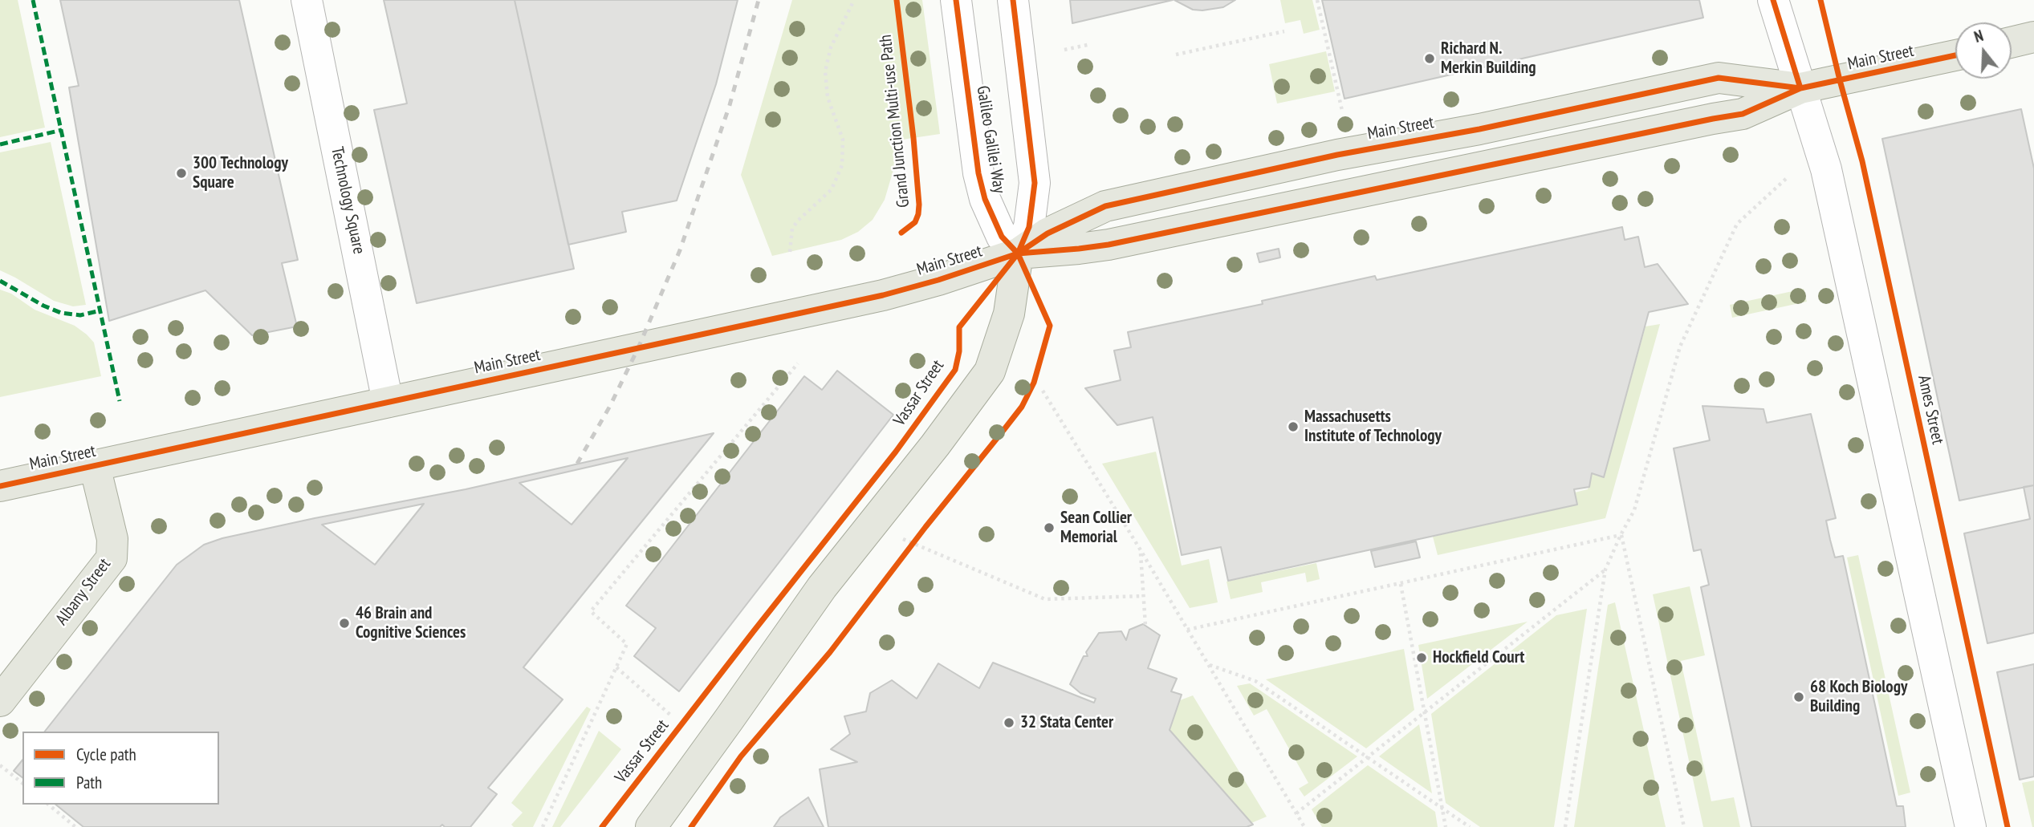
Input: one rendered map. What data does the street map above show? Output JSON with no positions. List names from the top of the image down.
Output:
{
  "streets": {
    "main road": ["Main Street", "Albany Street"],
    "street": ["Galileo Galilei Way", "Technology Square"],
    "cycle path": ["Grand Junction Multi-use Path", "Vassar Street", "Ames Street"]
  },
  "crossings": [
    ["Main Street", "Galileo Galilei Way"],
    ["Main Street", "Technology Square"],
    ["Main Street", "Albany Street"]
  ],
  "places": [
    "Richard N. Merkin Building",
    "300 Technology Square",
    "Massachusetts Institute of Technology",
    "Sean Collier Memorial",
    "46 Brain and Cognitive Sciences",
    "Hockfield Court",
    "68 Koch Biology Building",
    "32 Stata Center"
  ],
  "legend": ["Cycle path", "Path"],
  "north": "top"
}
